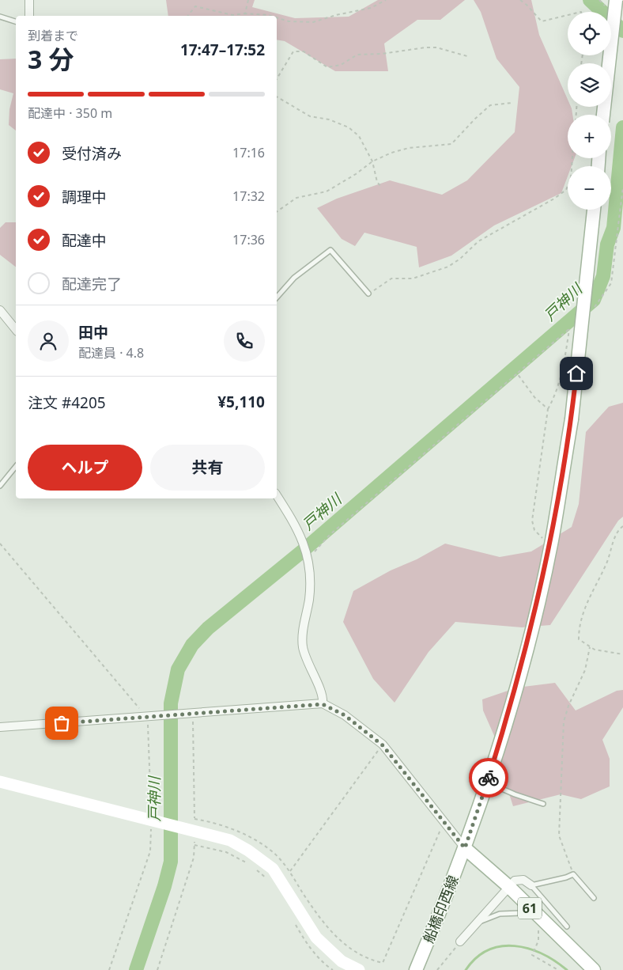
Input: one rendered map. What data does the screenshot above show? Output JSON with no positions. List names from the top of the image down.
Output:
{
  "streets": {
    "main road": ["61", "船橋印西線"]
  },
  "crossings": [
    ["61", "船橋印西線"]
  ],
  "water": ["戸神川"],
  "page": {
    "map_buttons": ["+", "−"],
    "heading": ["3 分", "到着まで", "17:47–17:52"],
    "panel": [
      "田中",
      "配達員 · 4.8",
      "注文 #4205",
      "¥5,110"
    ],
    "bar": "配達中 · 350 m",
    "list": [
      ["受付済み", "17:16"],
      ["調理中", "17:32"],
      ["配達中", "17:36"],
      "配達完了"
    ],
    "buttons": ["ヘルプ", "共有"]
  }
}
